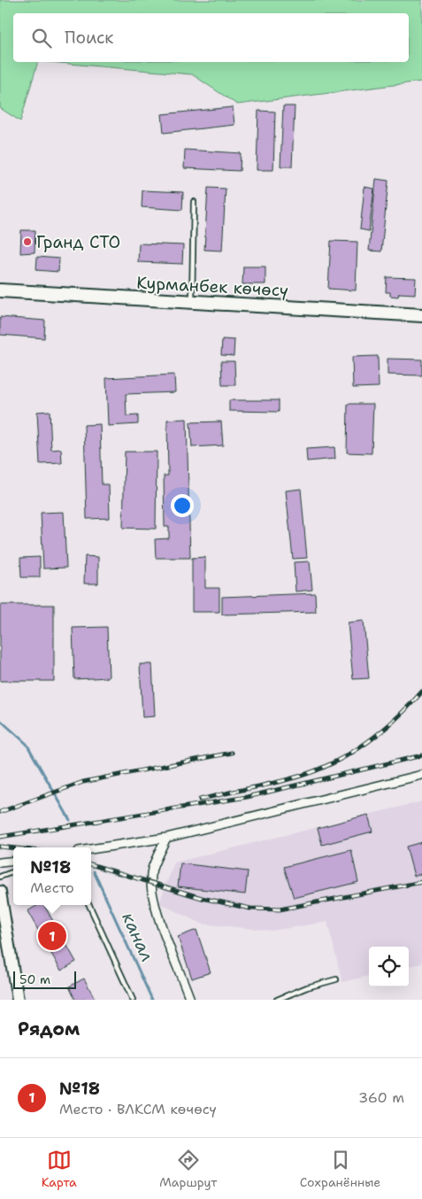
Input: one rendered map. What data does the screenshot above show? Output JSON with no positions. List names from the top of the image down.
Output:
{
  "streets": {
    "main road": ["Курманбек көчөсү"]
  },
  "water": ["канал"],
  "places": ["Гранд СТО"],
  "scale_bar": "50 m",
  "page": {
    "search": "Поиск",
    "popup": ["№18", "Место"],
    "pins": "1",
    "scale": "50 m",
    "heading": "Рядом",
    "list": [
      {
        "mark": "1",
        "name": "№18",
        "note": "Место · ВЛКСМ көчөсү",
        "value": "360 m"
      }
    ],
    "nav": ["Карта", "Маршрут", "Сохранённые"]
  }
}
